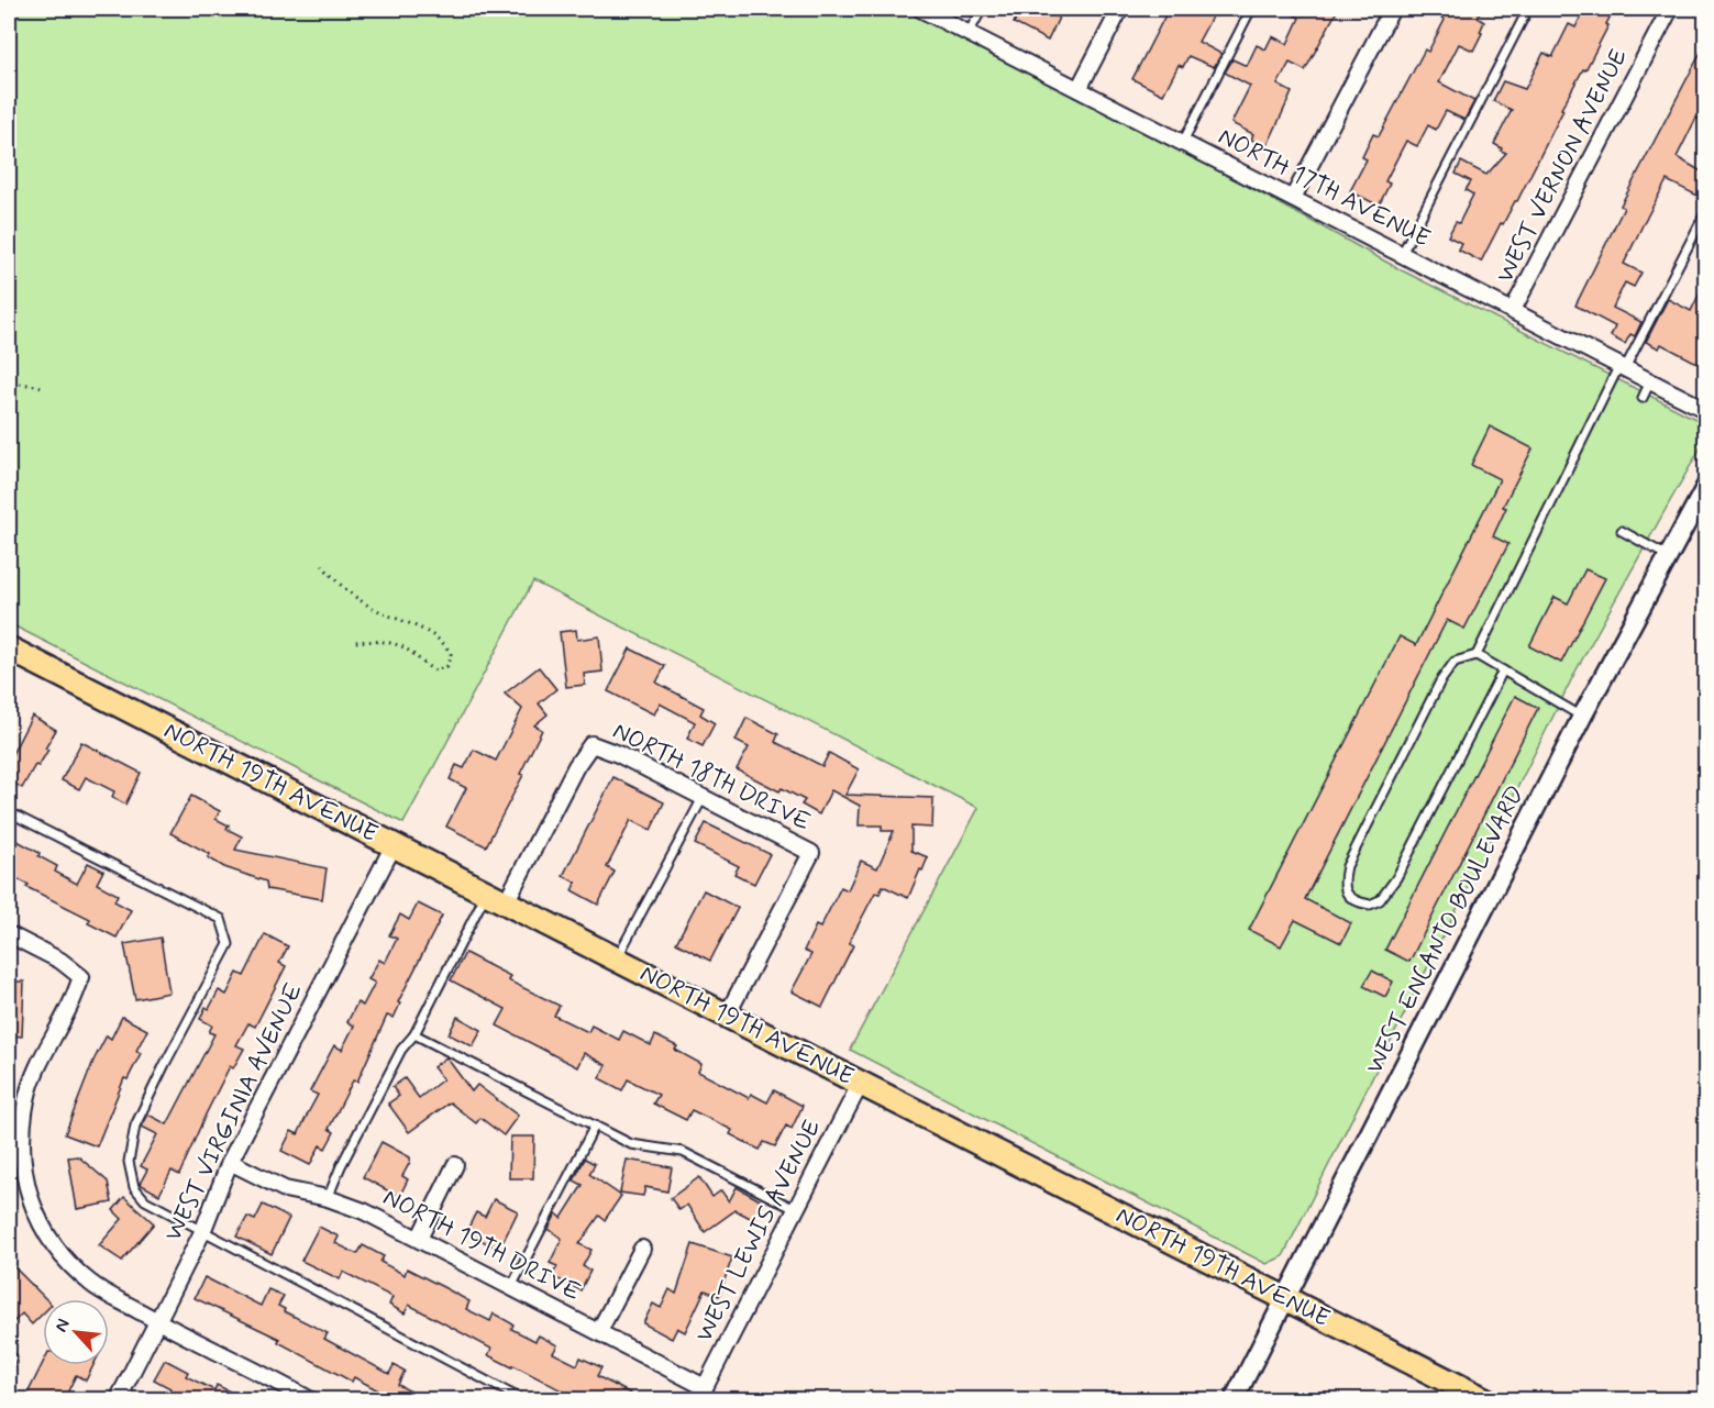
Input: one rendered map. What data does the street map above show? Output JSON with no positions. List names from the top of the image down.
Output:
{
  "streets": {
    "main road": ["NORTH 19TH AVENUE"],
    "street": [
      "WEST VERNON AVENUE",
      "NORTH 17TH AVENUE",
      "NORTH 18TH DRIVE",
      "WEST ENCANTO BOULEVARD",
      "WEST VIRGINIA AVENUE",
      "WEST LEWIS AVENUE",
      "NORTH 19TH DRIVE"
    ]
  },
  "crossings": [
    ["WEST VERNON AVENUE", "NORTH 17TH AVENUE"],
    ["NORTH 18TH DRIVE", "NORTH 19TH AVENUE"],
    ["NORTH 19TH AVENUE", "WEST ENCANTO BOULEVARD"],
    ["NORTH 19TH AVENUE", "WEST VIRGINIA AVENUE"],
    ["NORTH 19TH AVENUE", "WEST LEWIS AVENUE"],
    ["WEST VIRGINIA AVENUE", "NORTH 19TH DRIVE"],
    ["WEST LEWIS AVENUE", "NORTH 19TH DRIVE"]
  ],
  "north": "top left"
}
